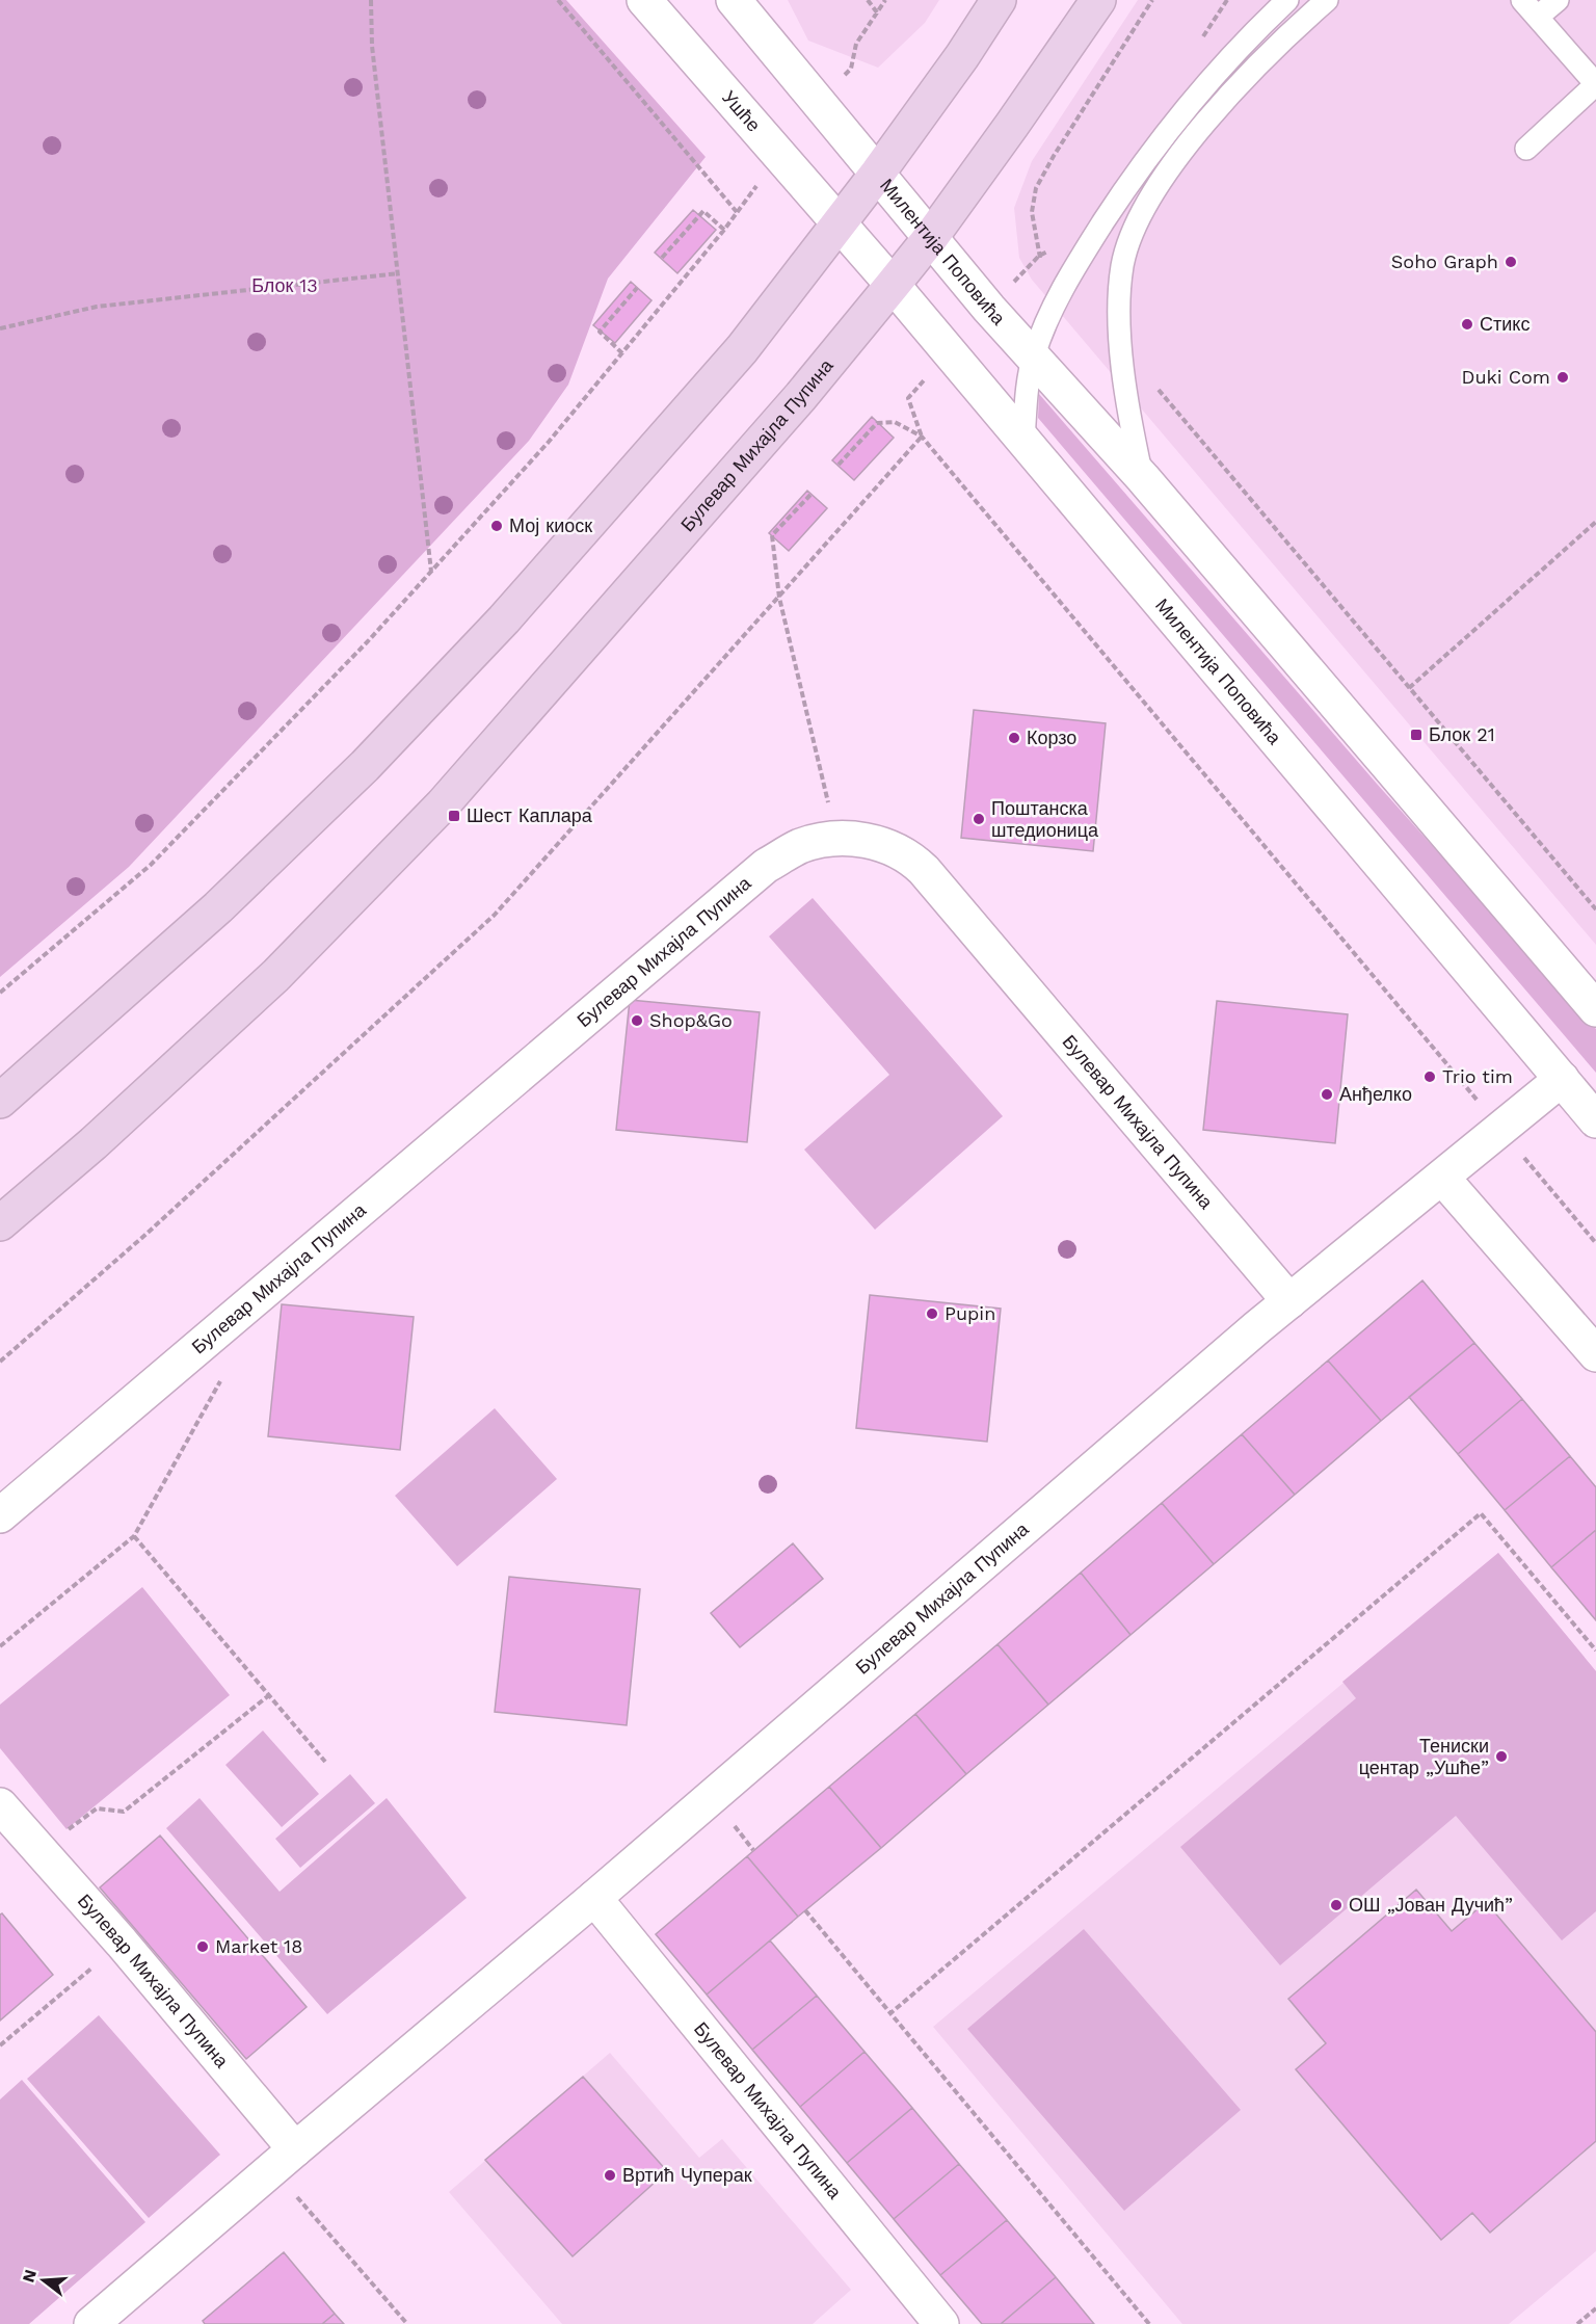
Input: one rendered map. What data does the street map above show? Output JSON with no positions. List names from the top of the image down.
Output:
{
  "streets": {
    "main road": ["Булевар Михајла Пупина"],
    "street": ["Ушће", "Милентија Поповића"]
  },
  "crossings": [
    ["Ушће", "Милентија Поповића"],
    ["Милентија Поповића", "Булевар Михајла Пупина"]
  ],
  "parks": ["Блок 13"],
  "places": {
    "other": [
      "Soho Graph",
      "Стикс",
      "Duki Com",
      "Мој киоск",
      "Корзо",
      "Поштанска штедионица",
      "Shop&Go",
      "Trio tim",
      "Анђелко",
      "Pupin",
      "Тениски центар „Ушће”",
      "ОШ „Јован Дучић”",
      "Market 18",
      "Вртић Чуперак"
    ],
    "transit": ["Блок 21", "Шест Каплара"]
  },
  "north": "left"
}
